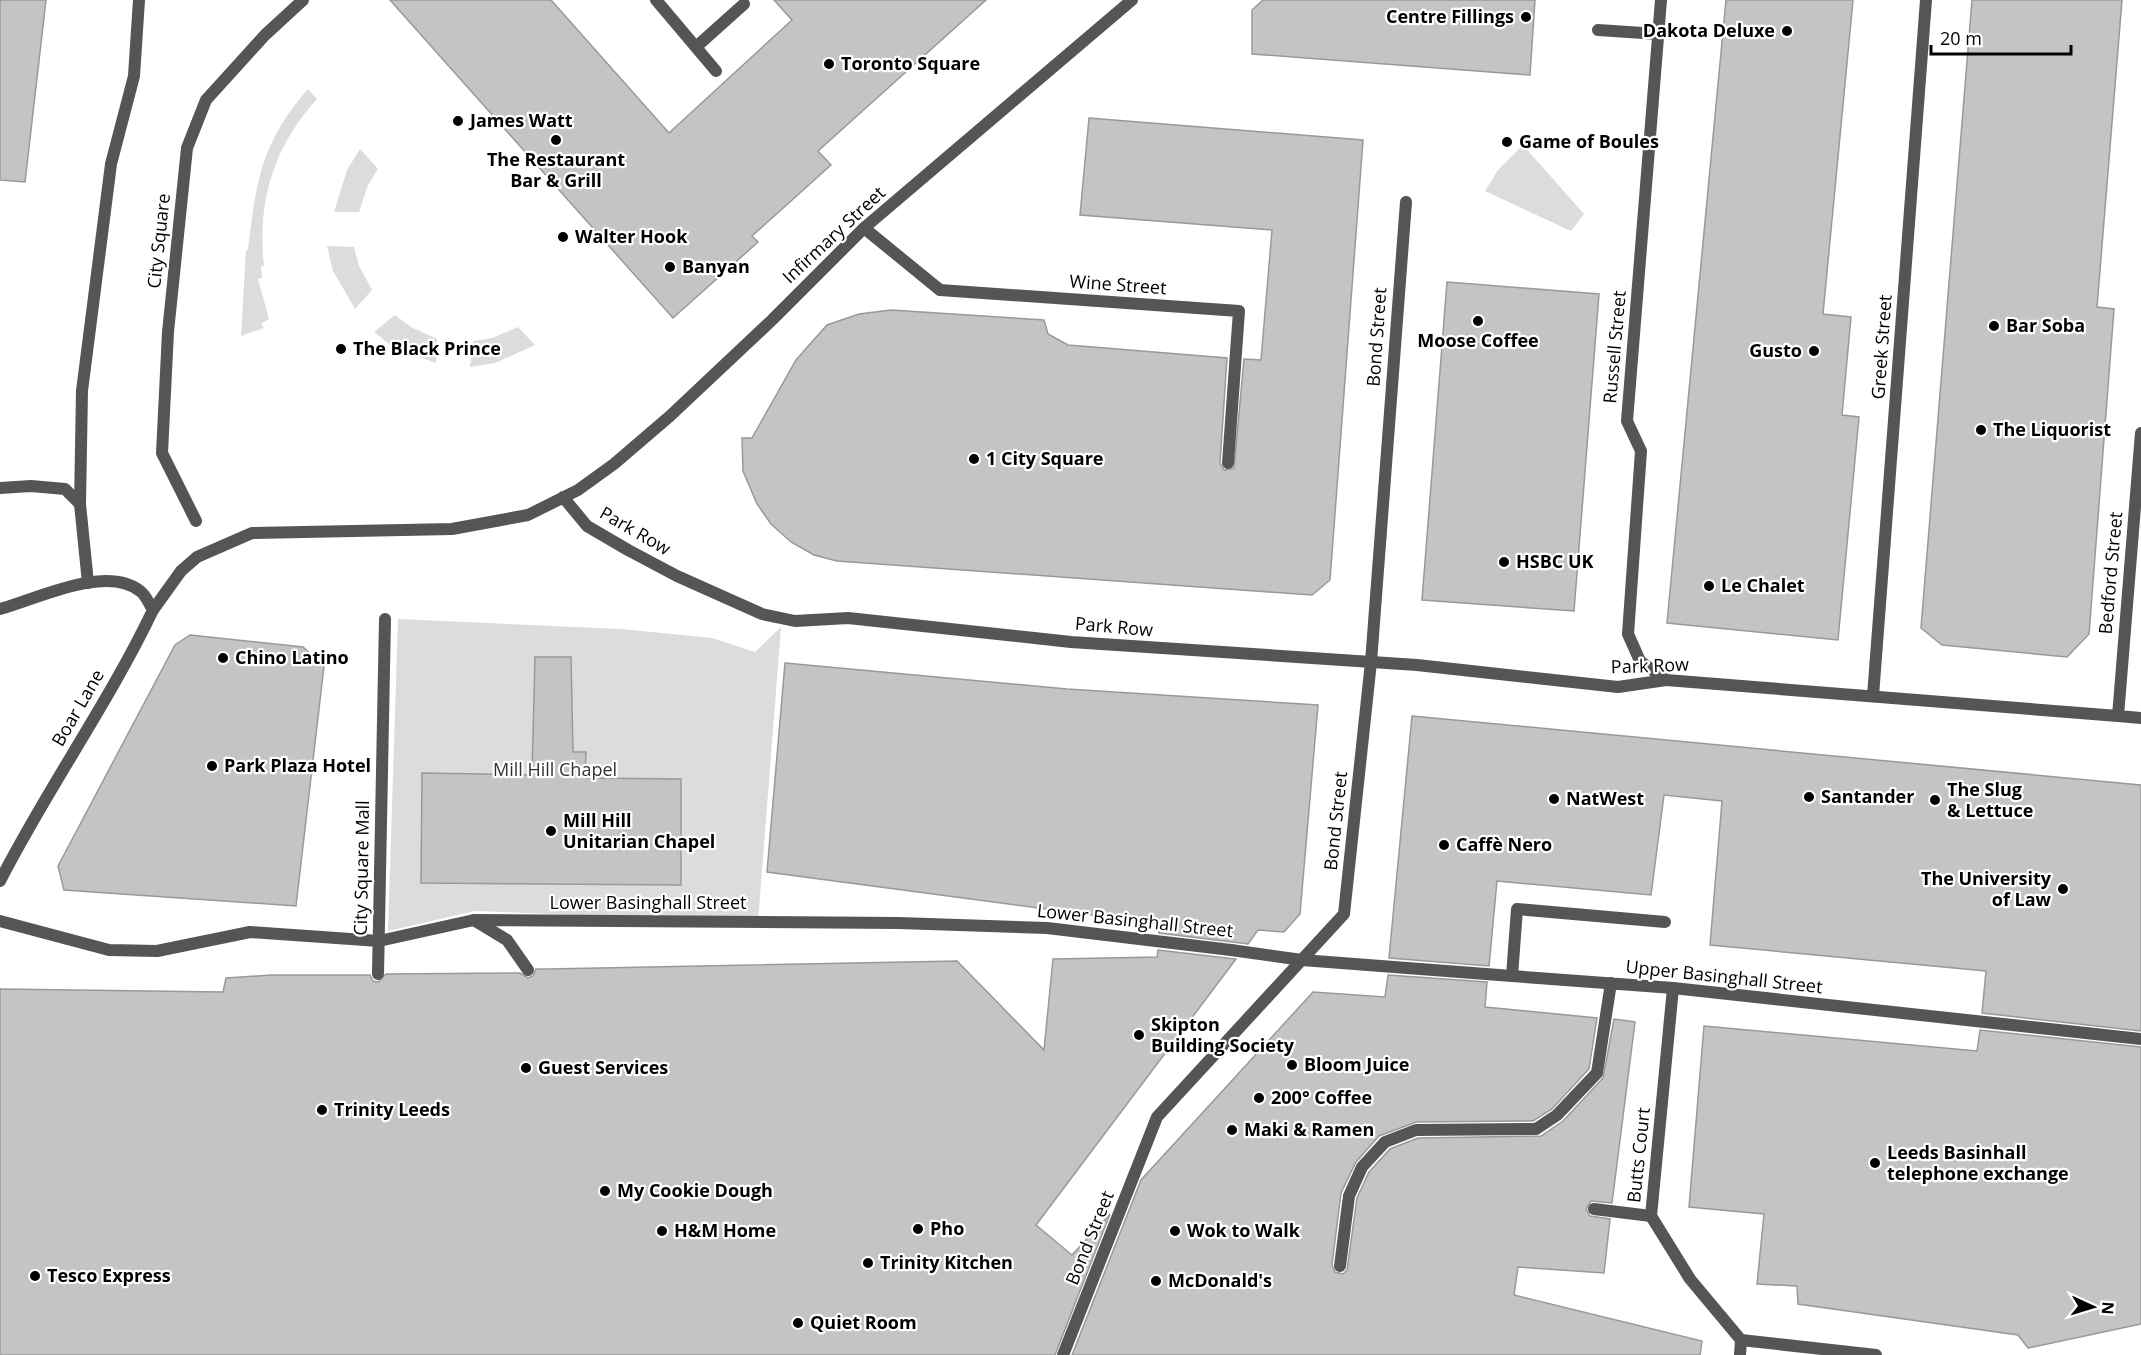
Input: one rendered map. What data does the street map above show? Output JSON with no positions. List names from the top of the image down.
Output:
{
  "streets": {
    "street": [
      "Infirmary Street",
      "City Square",
      "Wine Street",
      "Bond Street",
      "Russell Street",
      "Greek Street",
      "Park Row",
      "Bedford Street",
      "Boar Lane",
      "City Square Mall",
      "Lower Basinghall Street",
      "Upper Basinghall Street",
      "Butts Court"
    ]
  },
  "crossings": [
    ["Infirmary Street", "Wine Street"],
    ["Infirmary Street", "Park Row"],
    ["Bond Street", "Park Row"],
    ["Bond Street", "Lower Basinghall Street"],
    ["Bond Street", "Upper Basinghall Street"],
    ["Russell Street", "Park Row"],
    ["Greek Street", "Park Row"],
    ["Park Row", "Bedford Street"],
    ["City Square Mall", "Lower Basinghall Street"],
    ["Lower Basinghall Street", "Upper Basinghall Street"],
    ["Upper Basinghall Street", "Butts Court"]
  ],
  "parks": ["Mill Hill Chapel"],
  "places": [
    "Centre Fillings",
    "Dakota Deluxe",
    "Toronto Square",
    "James Watt",
    "The Restaurant Bar & Grill",
    "Game of Boules",
    "Walter Hook",
    "Banyan",
    "Moose Coffee",
    "Bar Soba",
    "The Black Prince",
    "Gusto",
    "The Liquorist",
    "1 City Square",
    "HSBC UK",
    "Le Chalet",
    "Chino Latino",
    "Park Plaza Hotel",
    "Santander",
    "NatWest",
    "The Slug & Lettuce",
    "Mill Hill Unitarian Chapel",
    "Caffè Nero",
    "The University of Law",
    "Skipton Building Society",
    "Bloom Juice",
    "Guest Services",
    "200° Coffee",
    "Trinity Leeds",
    "Maki & Ramen",
    "Leeds Basinhall telephone exchange",
    "My Cookie Dough",
    "Pho",
    "H&M Home",
    "Wok to Walk",
    "Trinity Kitchen",
    "Tesco Express",
    "McDonald's",
    "Quiet Room"
  ],
  "scale_bar": "20 m",
  "north": "right"
}
